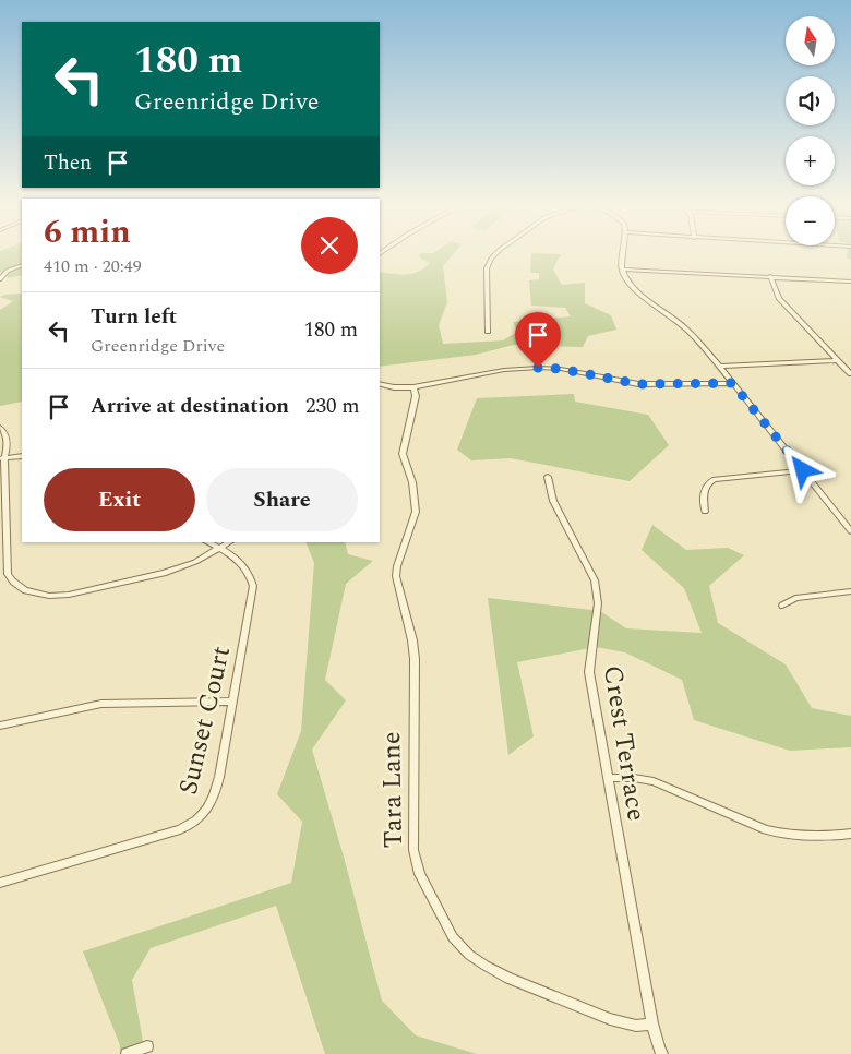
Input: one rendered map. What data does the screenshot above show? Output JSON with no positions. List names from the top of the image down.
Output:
{
  "streets": {
    "street": ["Sunset Court", "Crest Terrace", "Tara Lane"]
  },
  "crossings": [
    ["Crest Terrace", "Tara Lane"]
  ],
  "north": "top",
  "page": {
    "map_buttons": ["+", "−"],
    "turn": ["180 m", "Greenridge Drive"],
    "then": "Then",
    "heading": ["6 min", "410 m · 20:49"],
    "list": [
      {
        "name": "Turn left",
        "note": "Greenridge Drive",
        "value": "180 m"
      },
      {
        "name": "Arrive at destination",
        "value": "230 m"
      }
    ],
    "buttons": ["Exit", "Share"]
  }
}
